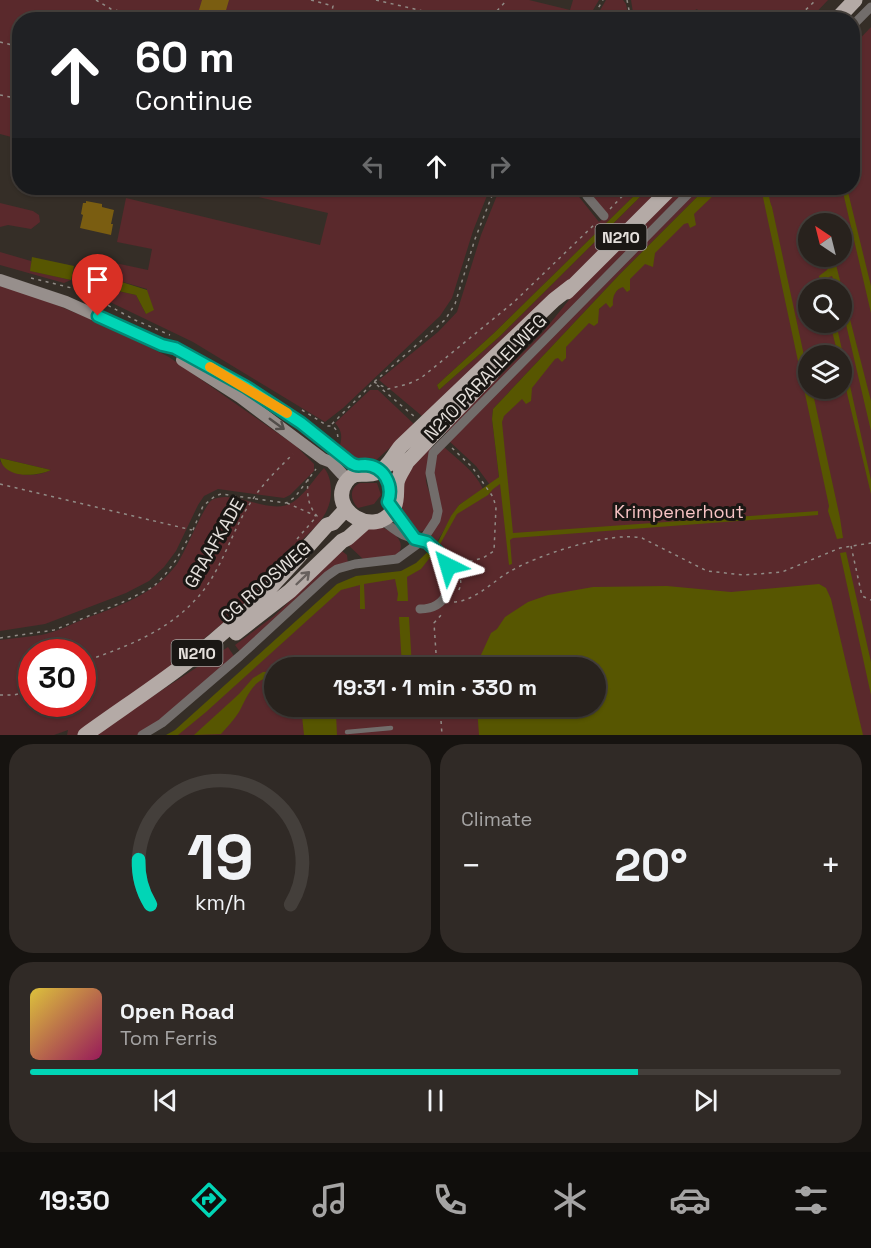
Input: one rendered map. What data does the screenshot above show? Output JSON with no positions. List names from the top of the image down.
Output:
{
  "streets": {
    "main road": ["N210", "CG ROOSWEG"],
    "street": ["N210 PARALLELWEG"],
    "path": ["GRAAFKADE"]
  },
  "crossings": [
    ["N210", "CG ROOSWEG"]
  ],
  "parks": ["Krimpenerhout"],
  "north": "top left",
  "page": {
    "turn": ["60 m", "Continue"],
    "limit": "30",
    "trip": "19:31 · 1 min · 330 m",
    "tile": "Climate",
    "heat": ["−", "20°", "+"],
    "song": ["Open Road", "Tom Ferris"],
    "tabs": "19:30",
    "gauge": ["19", "km/h"]
  }
}
